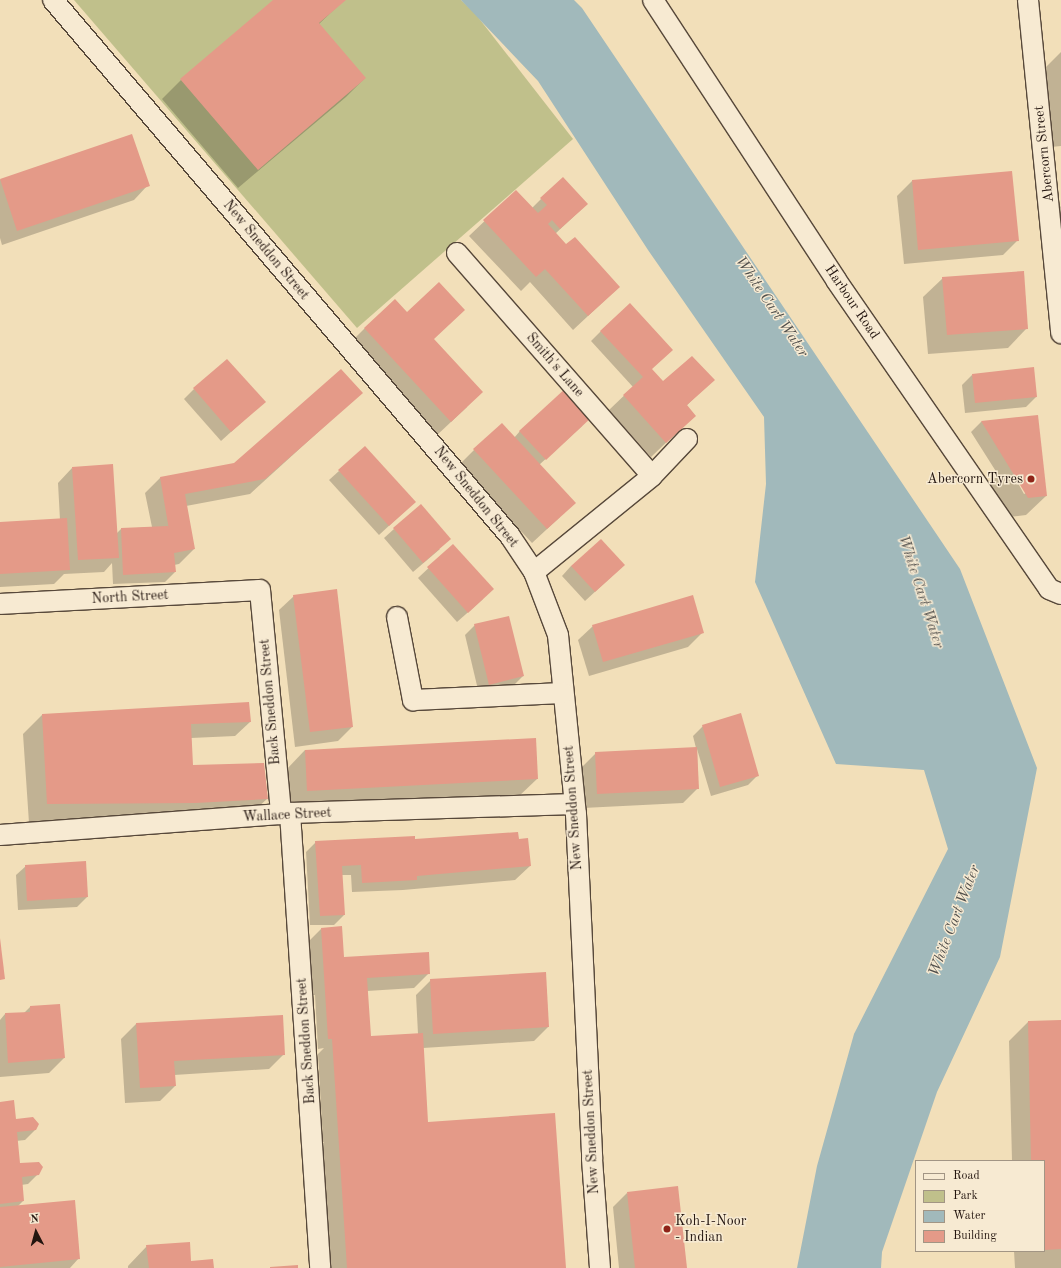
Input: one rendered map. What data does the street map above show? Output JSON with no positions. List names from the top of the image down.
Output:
{
  "streets": {
    "street": [
      "Abercorn Street",
      "New Sneddon Street",
      "Harbour Road",
      "Smith's Lane",
      "North Street",
      "Back Sneddon Street",
      "Wallace Street"
    ]
  },
  "crossings": [
    ["New Sneddon Street", "Wallace Street"],
    ["North Street", "Back Sneddon Street"],
    ["Back Sneddon Street", "Wallace Street"]
  ],
  "water": ["White Cart Water"],
  "places": ["Abercorn Tyres", "Koh-I-Noor - Indian"],
  "legend": [
    "Road",
    "Park",
    "Water",
    "Building"
  ],
  "north": "top"
}
